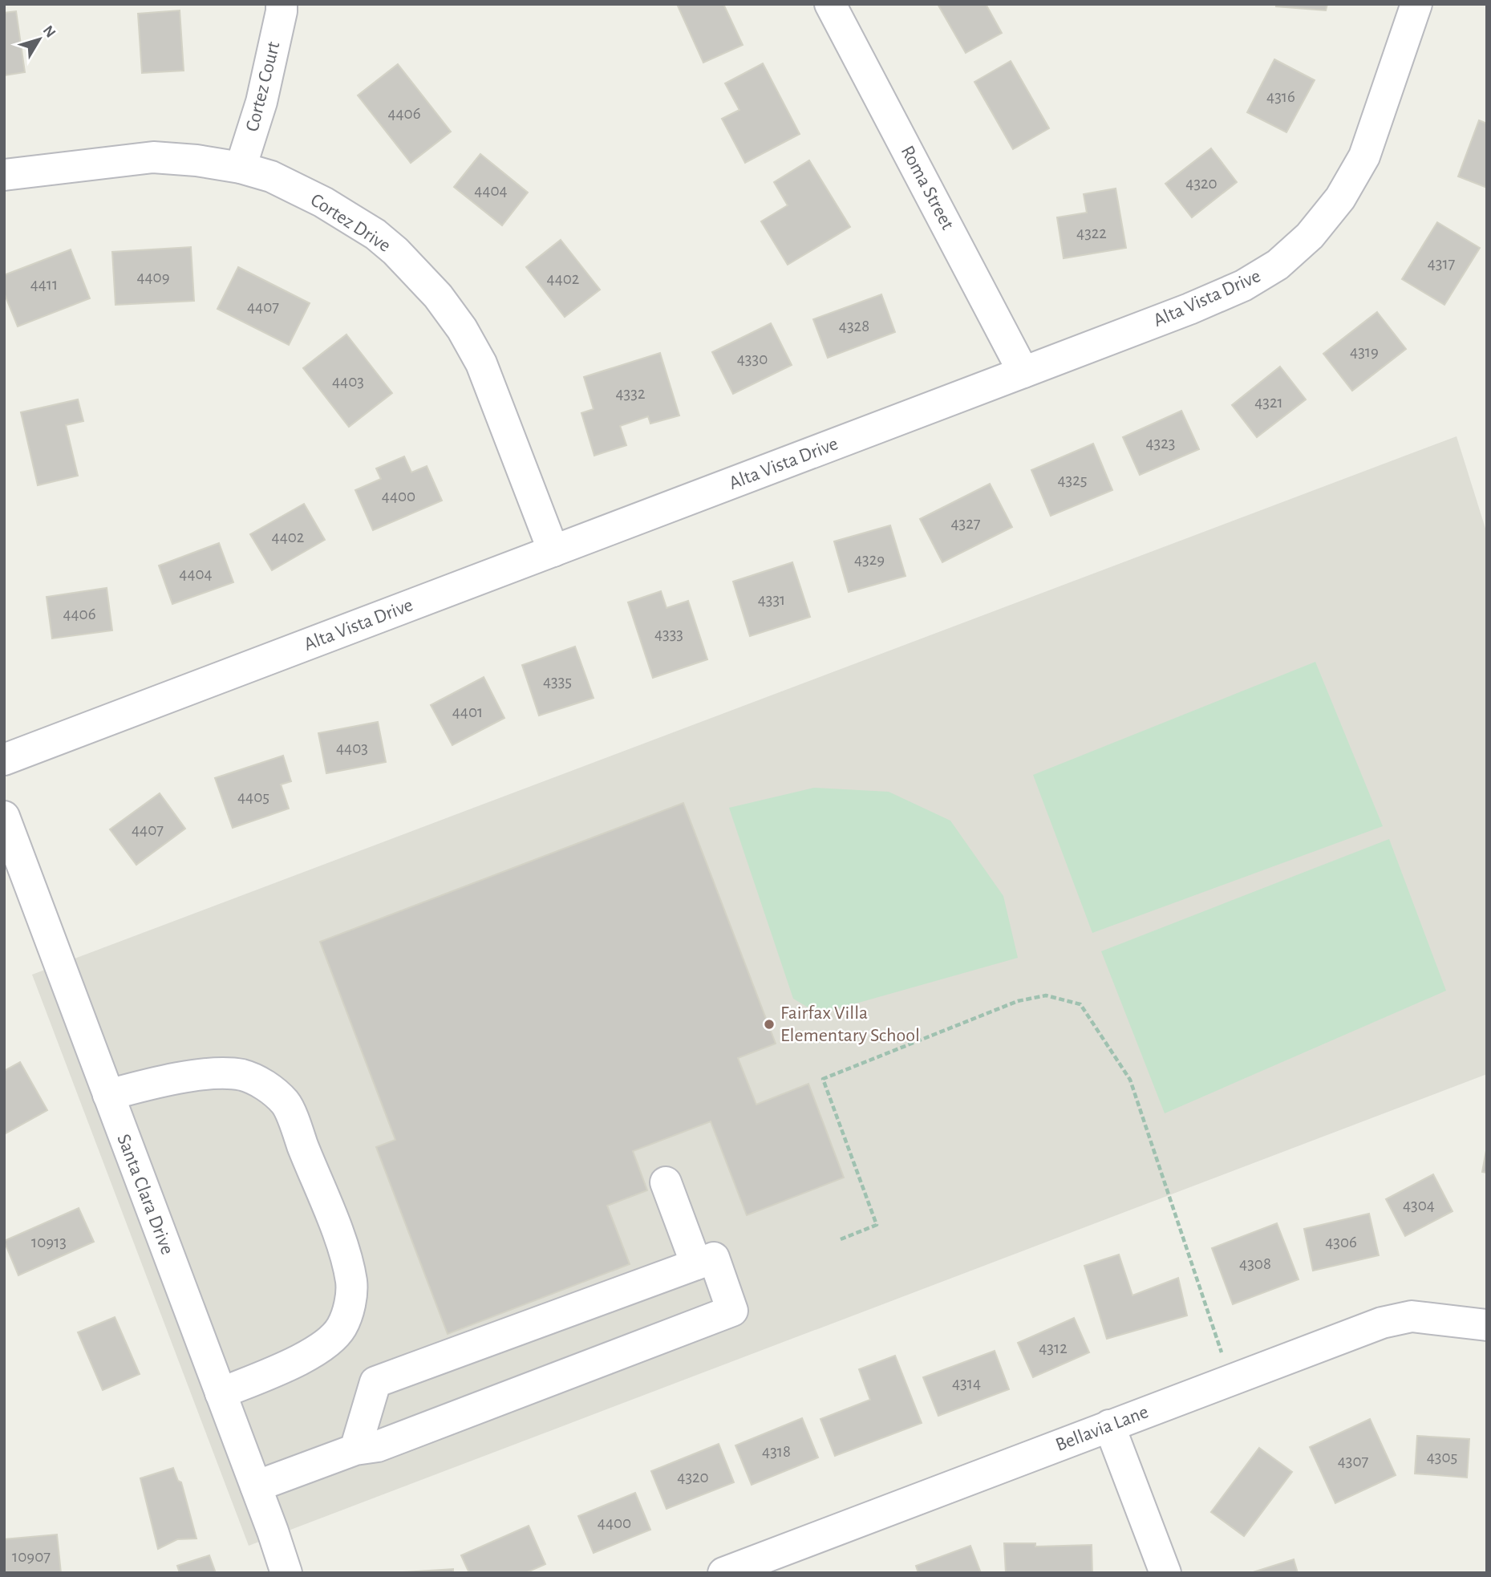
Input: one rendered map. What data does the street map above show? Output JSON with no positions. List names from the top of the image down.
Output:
{
  "streets": {
    "street": [
      "Cortez Court",
      "Roma Street",
      "Cortez Drive",
      "Alta Vista Drive",
      "Santa Clara Drive",
      "Bellavia Lane"
    ]
  },
  "crossings": [
    ["Cortez Court", "Cortez Drive"],
    ["Roma Street", "Alta Vista Drive"],
    ["Cortez Drive", "Alta Vista Drive"]
  ],
  "places": ["Fairfax Villa Elementary School"],
  "house_numbers": [
    "4316",
    "4406",
    "4320",
    "4404",
    "4322",
    "4317",
    "4409",
    "4402",
    "4411",
    "4407",
    "4328",
    "4319",
    "4330",
    "4403",
    "4332",
    "4321",
    "4323",
    "4325",
    "4400",
    "4327",
    "4402",
    "4329",
    "4404",
    "4331",
    "4406",
    "4333",
    "4335",
    "4401",
    "4403",
    "4405",
    "4407",
    "4304",
    "10913",
    "4306",
    "4308",
    "4312",
    "4314",
    "4318",
    "4305",
    "4307",
    "4320",
    "4400",
    "10907"
  ],
  "north": "top right"
}
